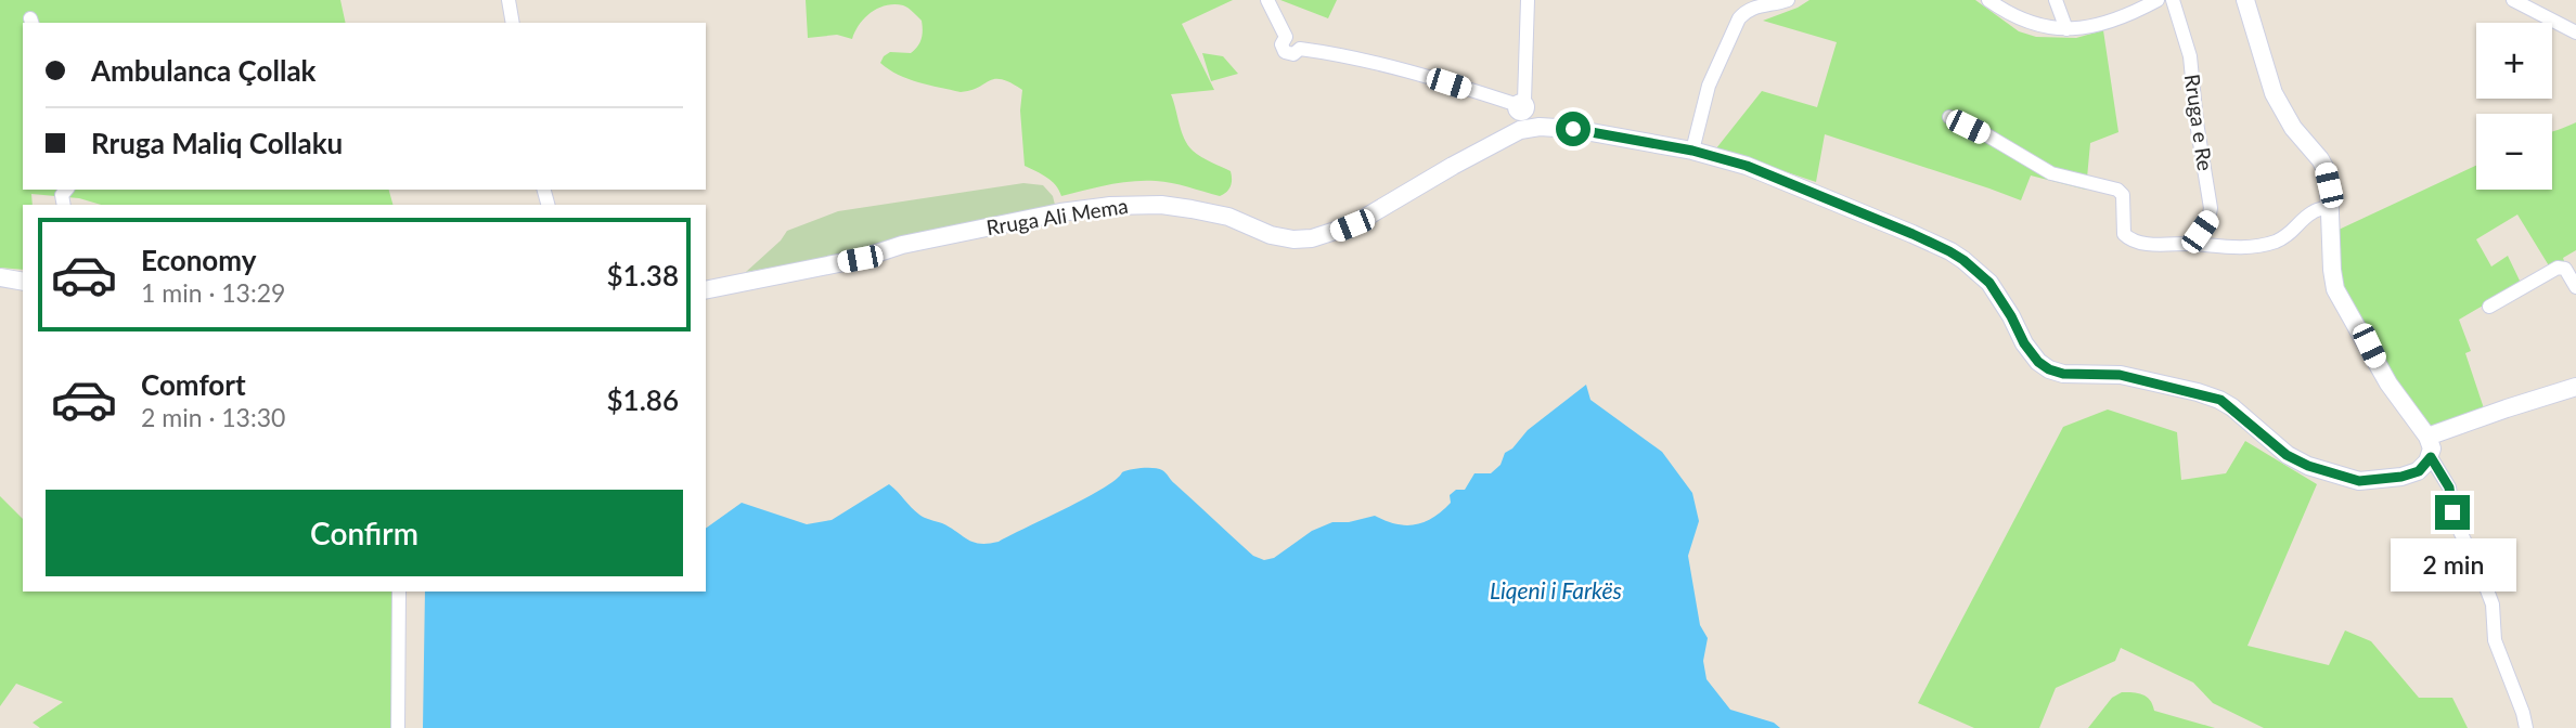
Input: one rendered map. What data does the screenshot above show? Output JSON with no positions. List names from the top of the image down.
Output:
{
  "streets": {
    "street": ["Rruga e Re", "Rruga Ali Mema"]
  },
  "water": ["Liqeni i Farkës"],
  "page": {
    "map_buttons": ["+", "−"],
    "banner": ["Ambulanca Çollak", "Rruga Maliq Collaku"],
    "list": [
      {
        "name": "Economy",
        "note": "1 min · 13:29",
        "value": "$1.38"
      },
      {
        "name": "Comfort",
        "note": "2 min · 13:30",
        "value": "$1.86"
      }
    ],
    "buttons": "Confirm",
    "bubble": "2 min"
  }
}
